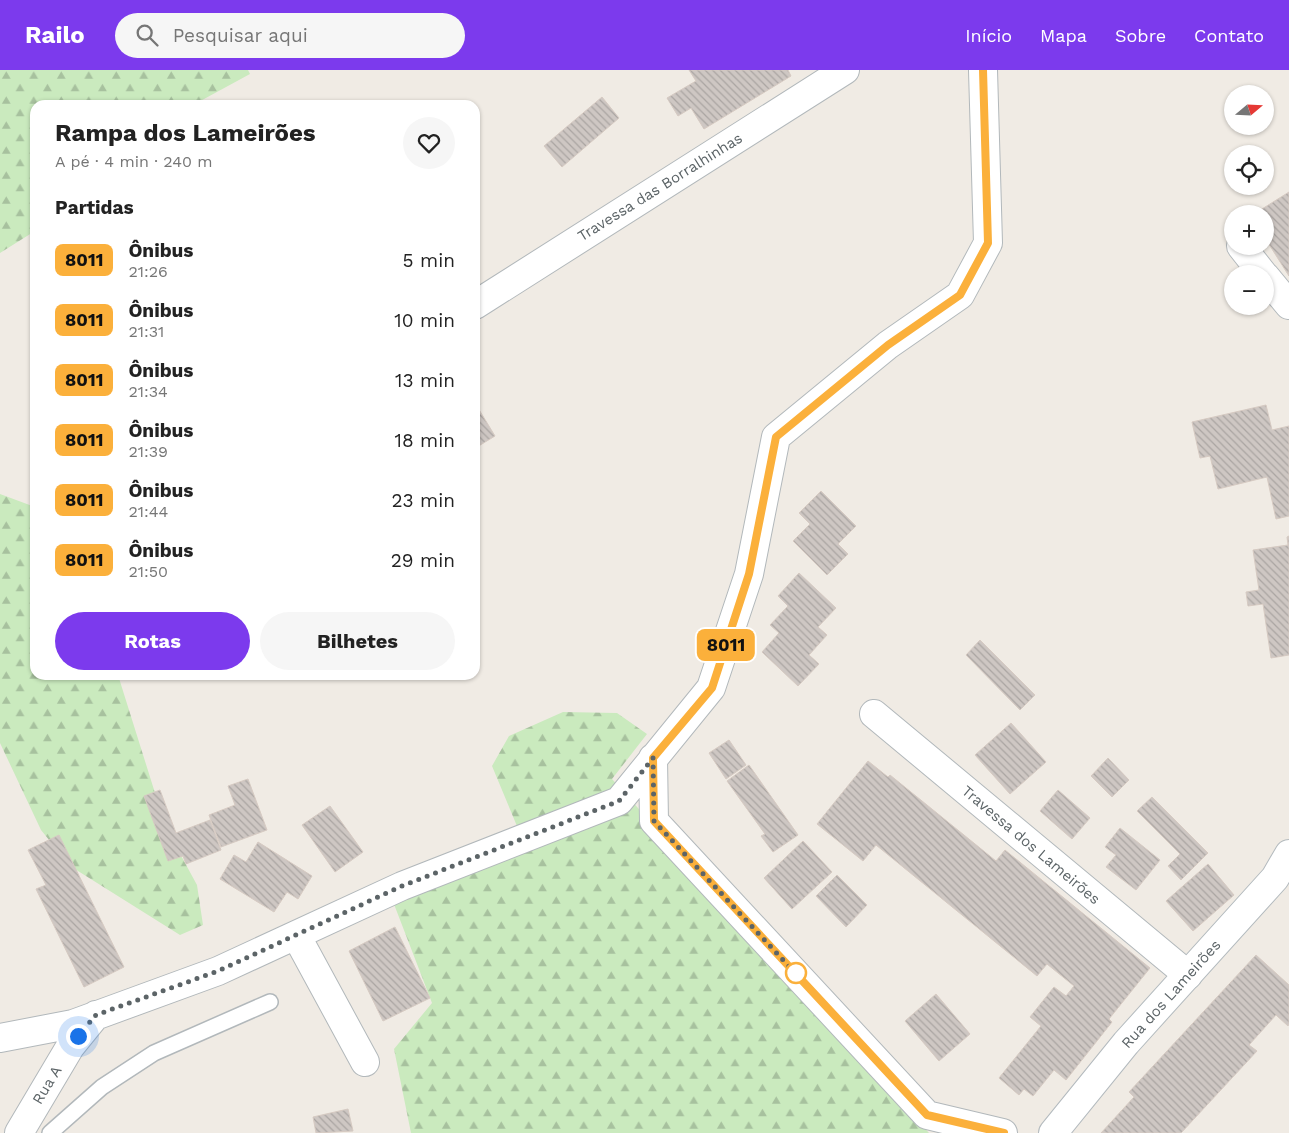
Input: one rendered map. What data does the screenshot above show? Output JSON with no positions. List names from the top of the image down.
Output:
{
  "streets": {
    "street": [
      "Travessa das Borralhinhas",
      "Travessa dos Lameirões",
      "Rua dos Lameirões",
      "Rua A"
    ]
  },
  "crossings": [
    ["Travessa dos Lameirões", "Rua dos Lameirões"]
  ],
  "lines": ["bus line 8011"],
  "north": "right",
  "page": {
    "header": "Railo",
    "search": "Pesquisar aqui",
    "nav": [
      "Início",
      "Mapa",
      "Sobre",
      "Contato"
    ],
    "on_map": "8011",
    "map_buttons": ["+", "−"],
    "heading": [
      ["Rampa dos Lameirões", "A pé · 4 min · 240 m"],
      "Partidas"
    ],
    "list": [
      {
        "mark": "8011",
        "name": "Ônibus",
        "note": "21:26",
        "value": "5 min"
      },
      {
        "mark": "8011",
        "name": "Ônibus",
        "note": "21:31",
        "value": "10 min"
      },
      {
        "mark": "8011",
        "name": "Ônibus",
        "note": "21:34",
        "value": "13 min"
      },
      {
        "mark": "8011",
        "name": "Ônibus",
        "note": "21:39",
        "value": "18 min"
      },
      {
        "mark": "8011",
        "name": "Ônibus",
        "note": "21:44",
        "value": "23 min"
      },
      {
        "mark": "8011",
        "name": "Ônibus",
        "note": "21:50",
        "value": "29 min"
      }
    ],
    "buttons": ["Rotas", "Bilhetes"]
  }
}
